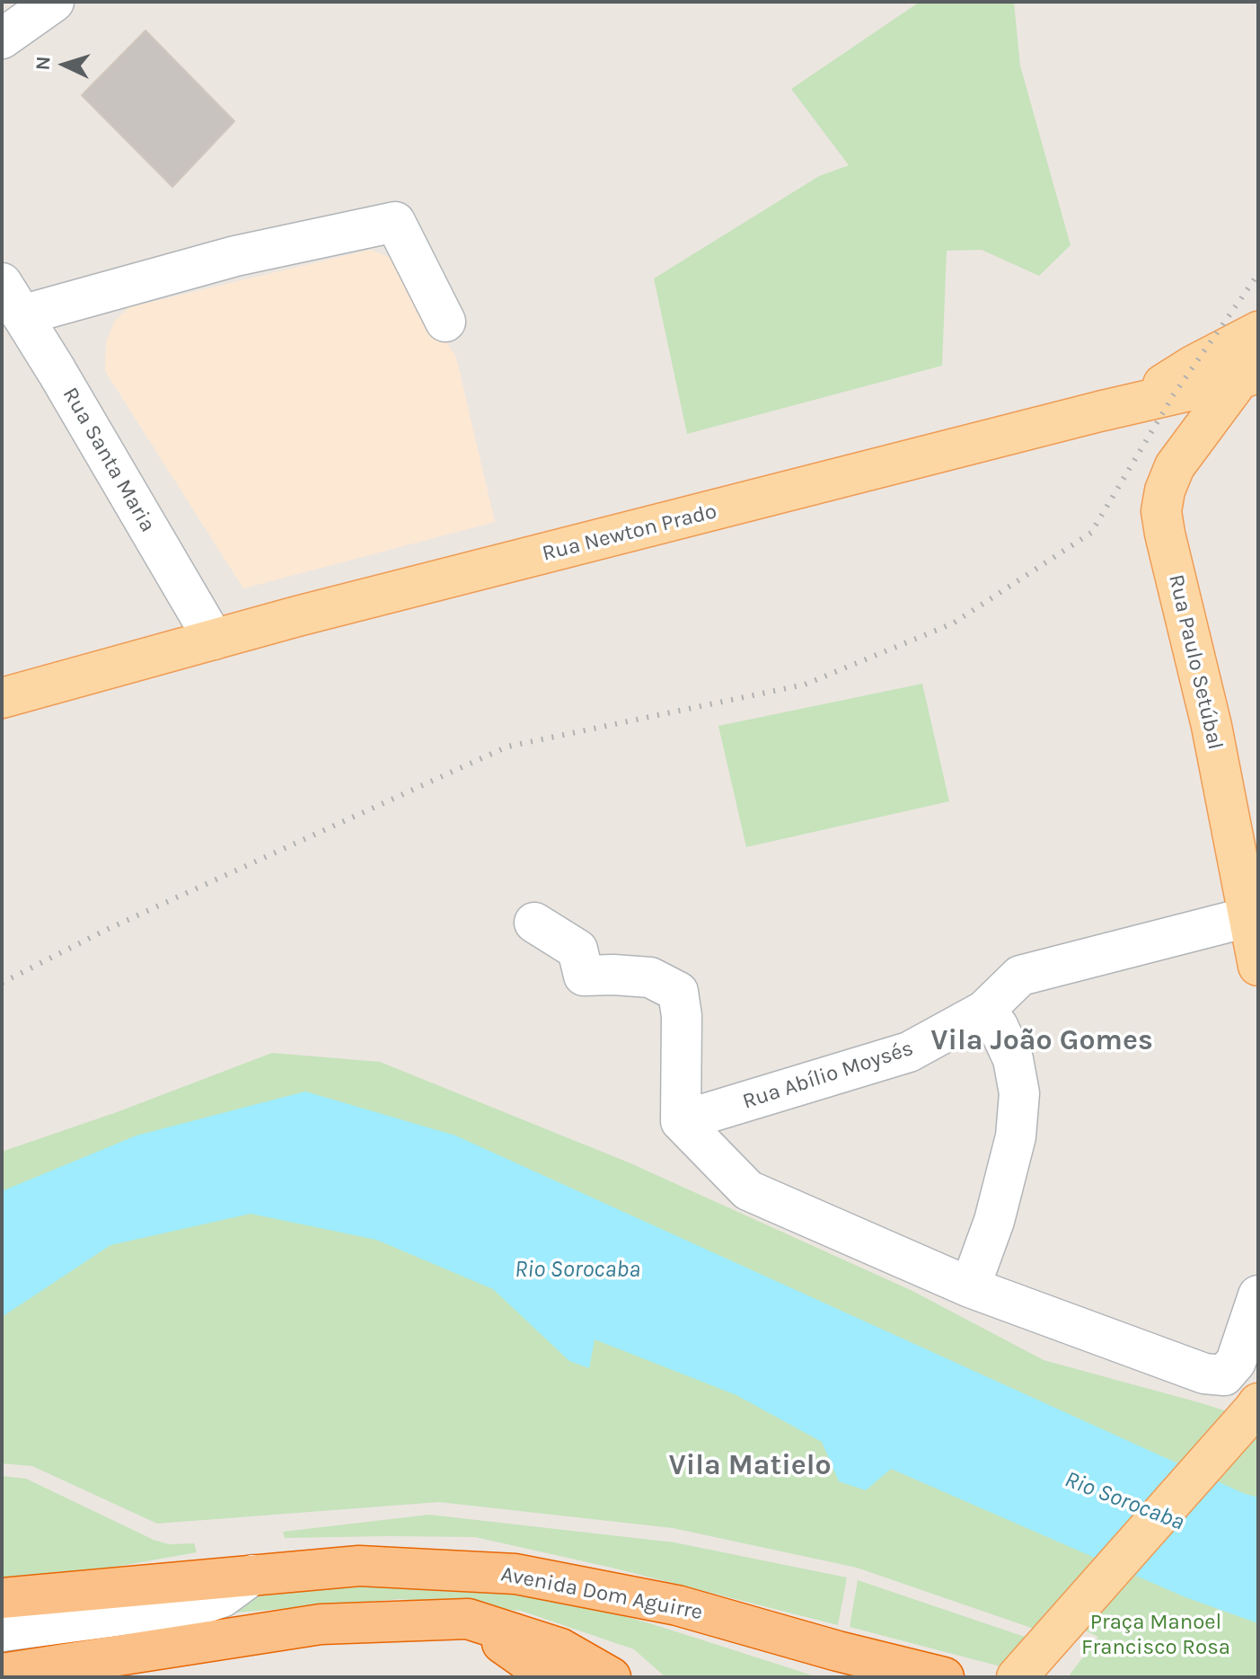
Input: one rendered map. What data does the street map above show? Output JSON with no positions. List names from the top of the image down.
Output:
{
  "streets": {
    "highway": ["Avenida Dom Aguirre"],
    "main road": ["Rua Newton Prado", "Rua Paulo Setúbal"],
    "street": ["Rua Santa Maria", "Rua Abílio Moysés"]
  },
  "crossings": [
    ["Rua Santa Maria", "Rua Newton Prado"],
    ["Rua Newton Prado", "Rua Paulo Setúbal"],
    ["Rua Paulo Setúbal", "Rua Abílio Moysés"]
  ],
  "districts": ["Vila João Gomes", "Vila Matielo"],
  "water": ["Rio Sorocaba"],
  "parks": ["Praça Manoel Francisco Rosa"],
  "north": "left"
}
